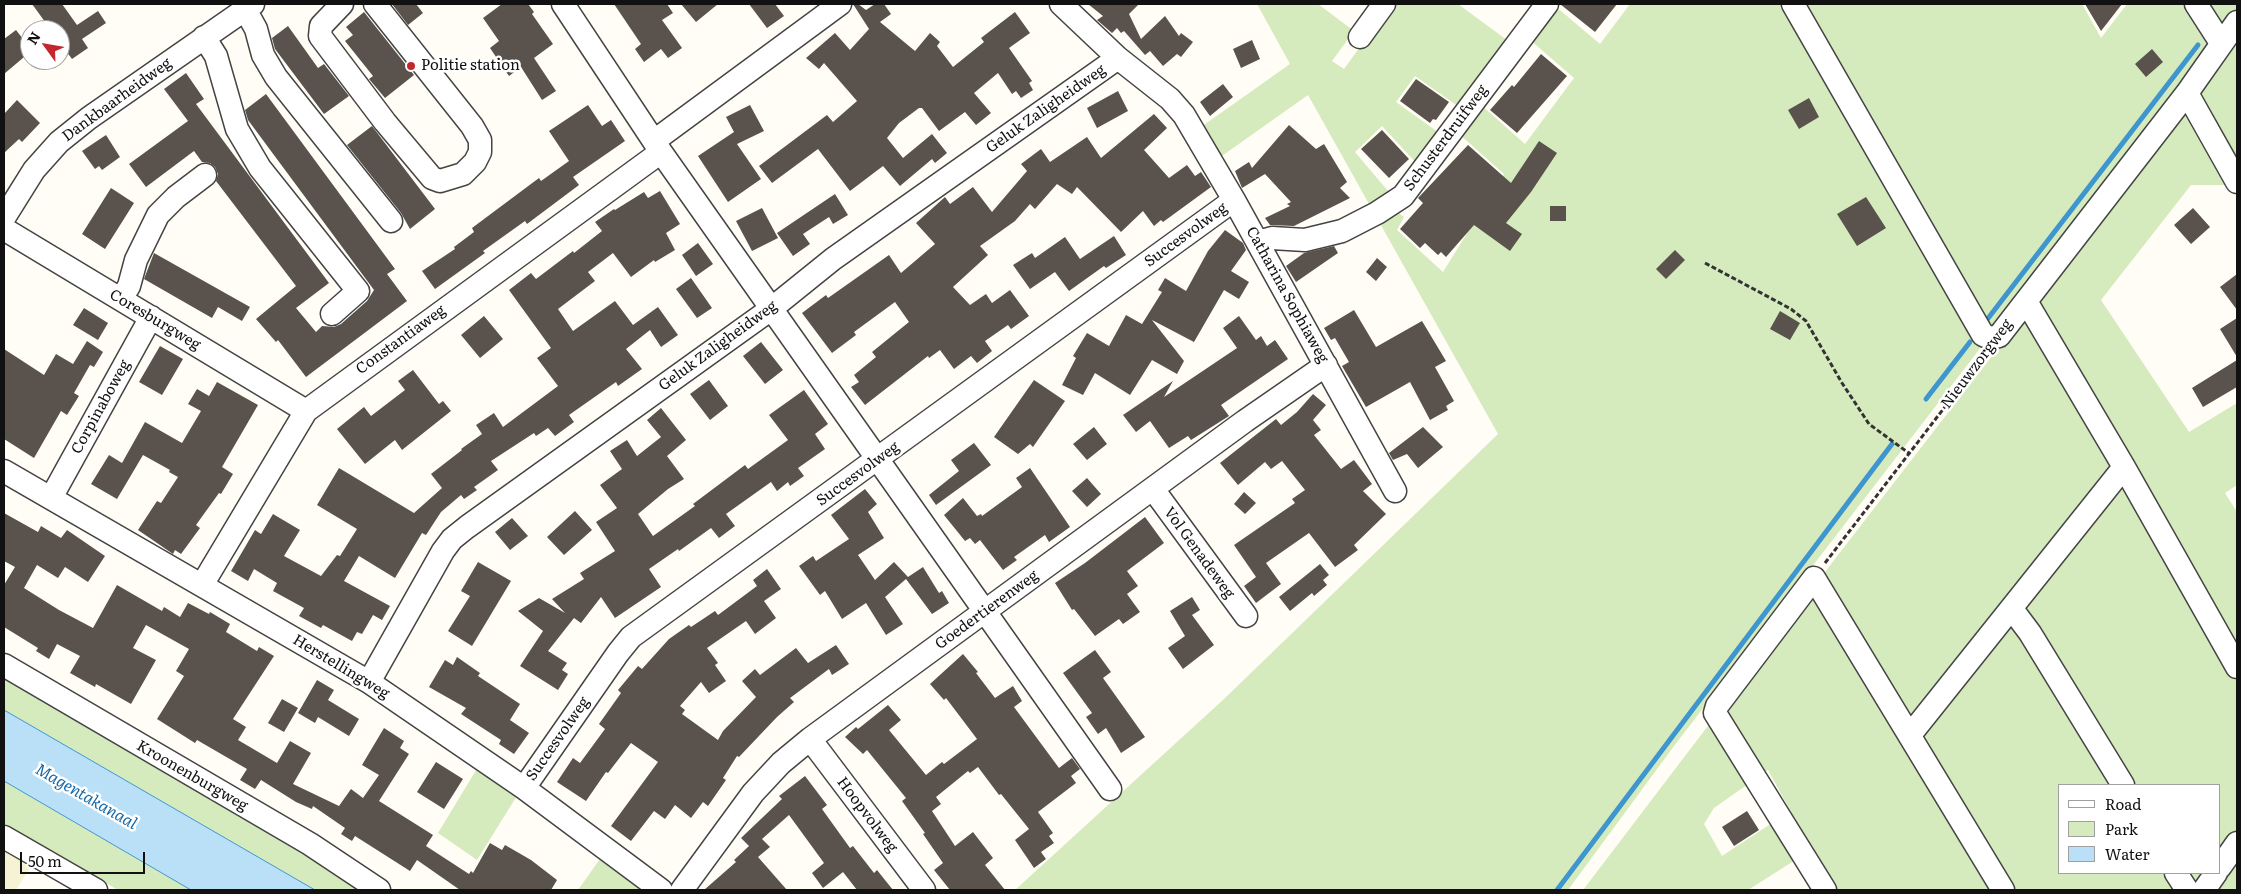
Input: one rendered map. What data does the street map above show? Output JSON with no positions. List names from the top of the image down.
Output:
{
  "streets": {
    "street": [
      "Dankbaarheidweg",
      "Geluk Zaligheidweg",
      "Schusterdruifweg",
      "Succesvolweg",
      "Catharina Sophiaweg",
      "Coresburgweg",
      "Constantiaweg",
      "Nieuwzorgweg",
      "Corpinaboweg",
      "Vol Genadeweg",
      "Goedertierenweg",
      "Herstellingweg",
      "Kroonenburgweg",
      "Hoopvolweg"
    ]
  },
  "crossings": [
    ["Geluk Zaligheidweg", "Catharina Sophiaweg"],
    ["Geluk Zaligheidweg", "Herstellingweg"],
    ["Schusterdruifweg", "Catharina Sophiaweg"],
    ["Succesvolweg", "Catharina Sophiaweg"],
    ["Succesvolweg", "Herstellingweg"],
    ["Catharina Sophiaweg", "Goedertierenweg"],
    ["Coresburgweg", "Constantiaweg"],
    ["Coresburgweg", "Corpinaboweg"],
    ["Constantiaweg", "Herstellingweg"],
    ["Corpinaboweg", "Herstellingweg"],
    ["Vol Genadeweg", "Goedertierenweg"],
    ["Goedertierenweg", "Hoopvolweg"]
  ],
  "water": ["Magentakanaal"],
  "places": ["Politie station"],
  "legend": ["Road", "Park", "Water"],
  "scale_bar": "50 m",
  "north": "top left"
}
